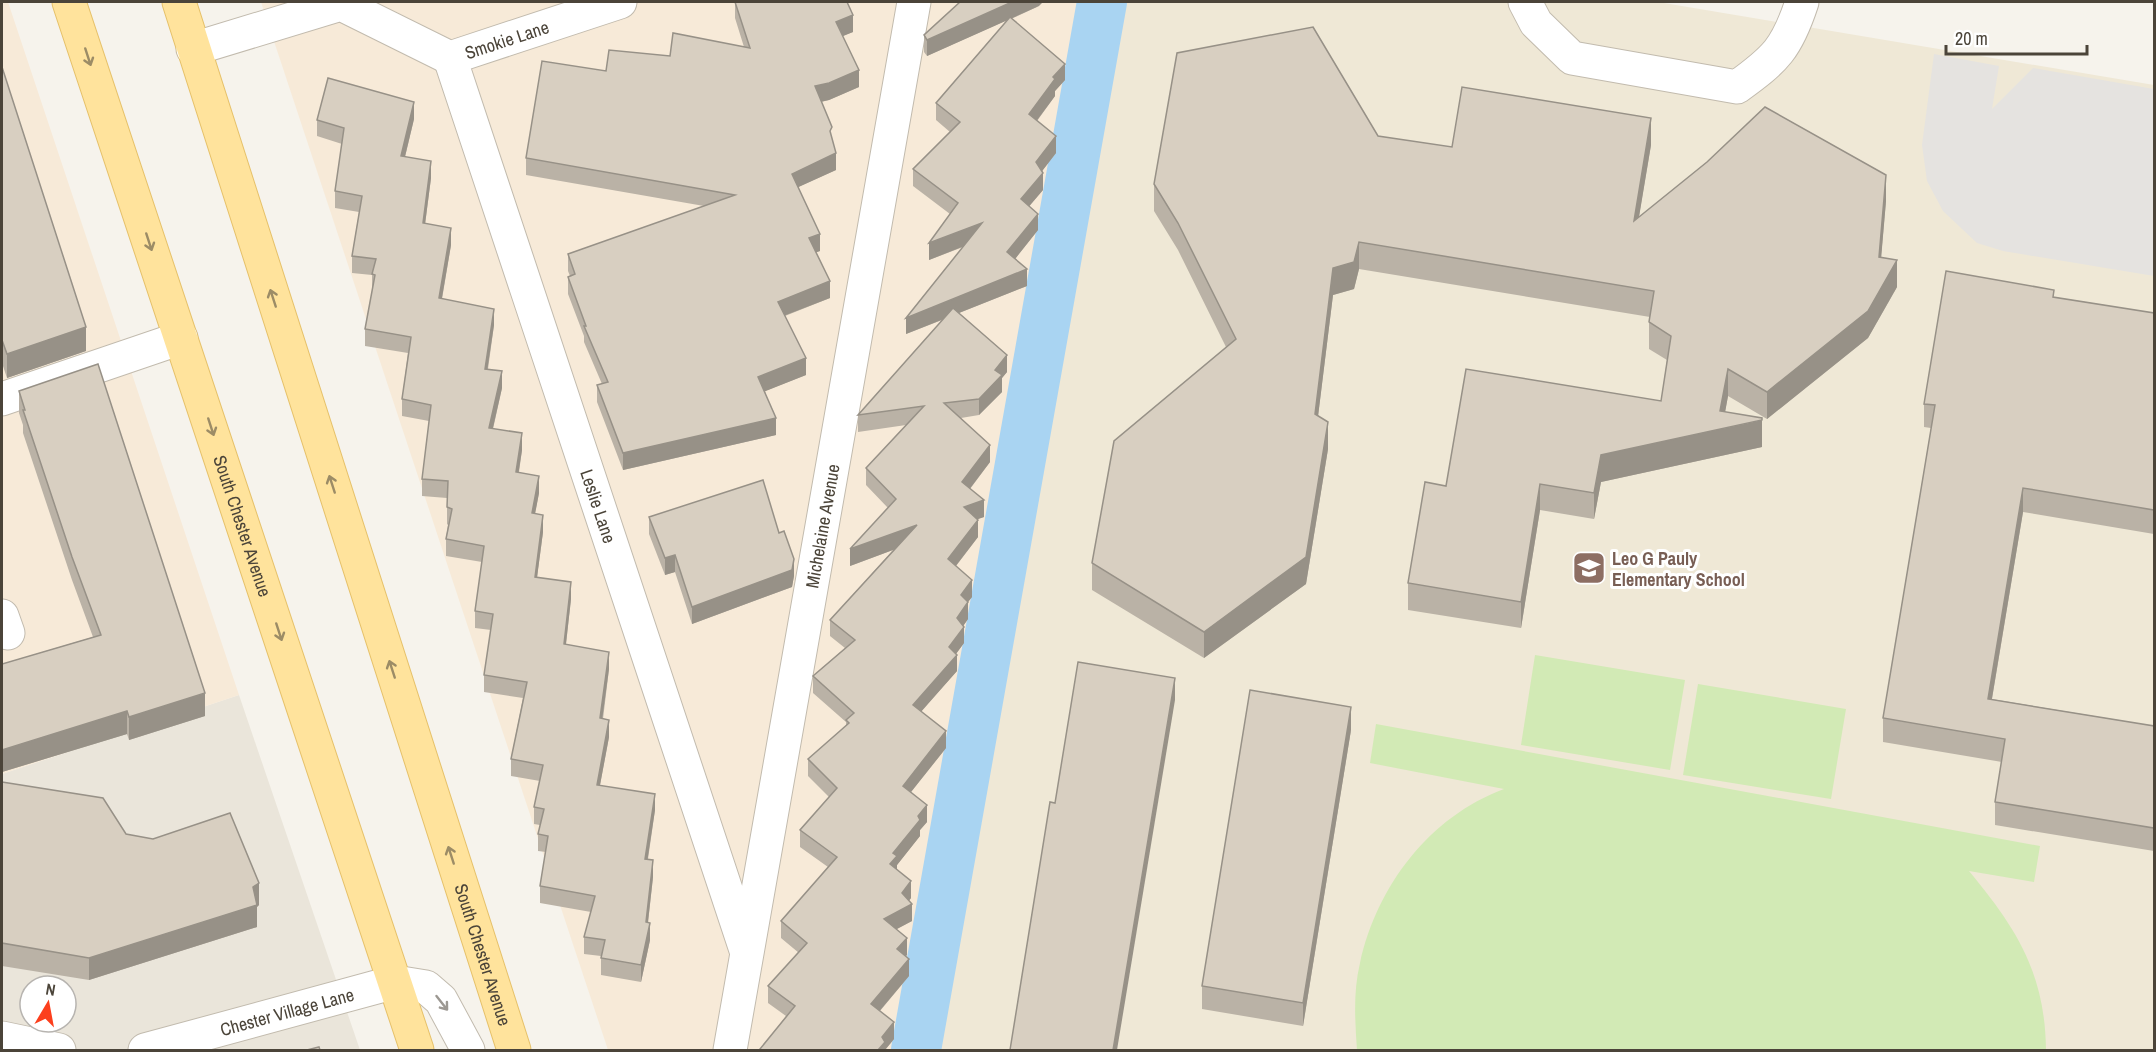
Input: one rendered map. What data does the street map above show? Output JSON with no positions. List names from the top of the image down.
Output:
{
  "streets": {
    "main road": ["South Chester Avenue"],
    "street": [
      "Smokie Lane",
      "Leslie Lane",
      "Michelaine Avenue",
      "Chester Village Lane"
    ]
  },
  "crossings": [
    ["Smokie Lane", "Leslie Lane"],
    ["Smokie Lane", "South Chester Avenue"],
    ["Leslie Lane", "Michelaine Avenue"],
    ["South Chester Avenue", "Chester Village Lane"]
  ],
  "places": {
    "school or university": ["Leo G Pauly Elementary School"]
  },
  "scale_bar": "20 m",
  "north": "top"
}
